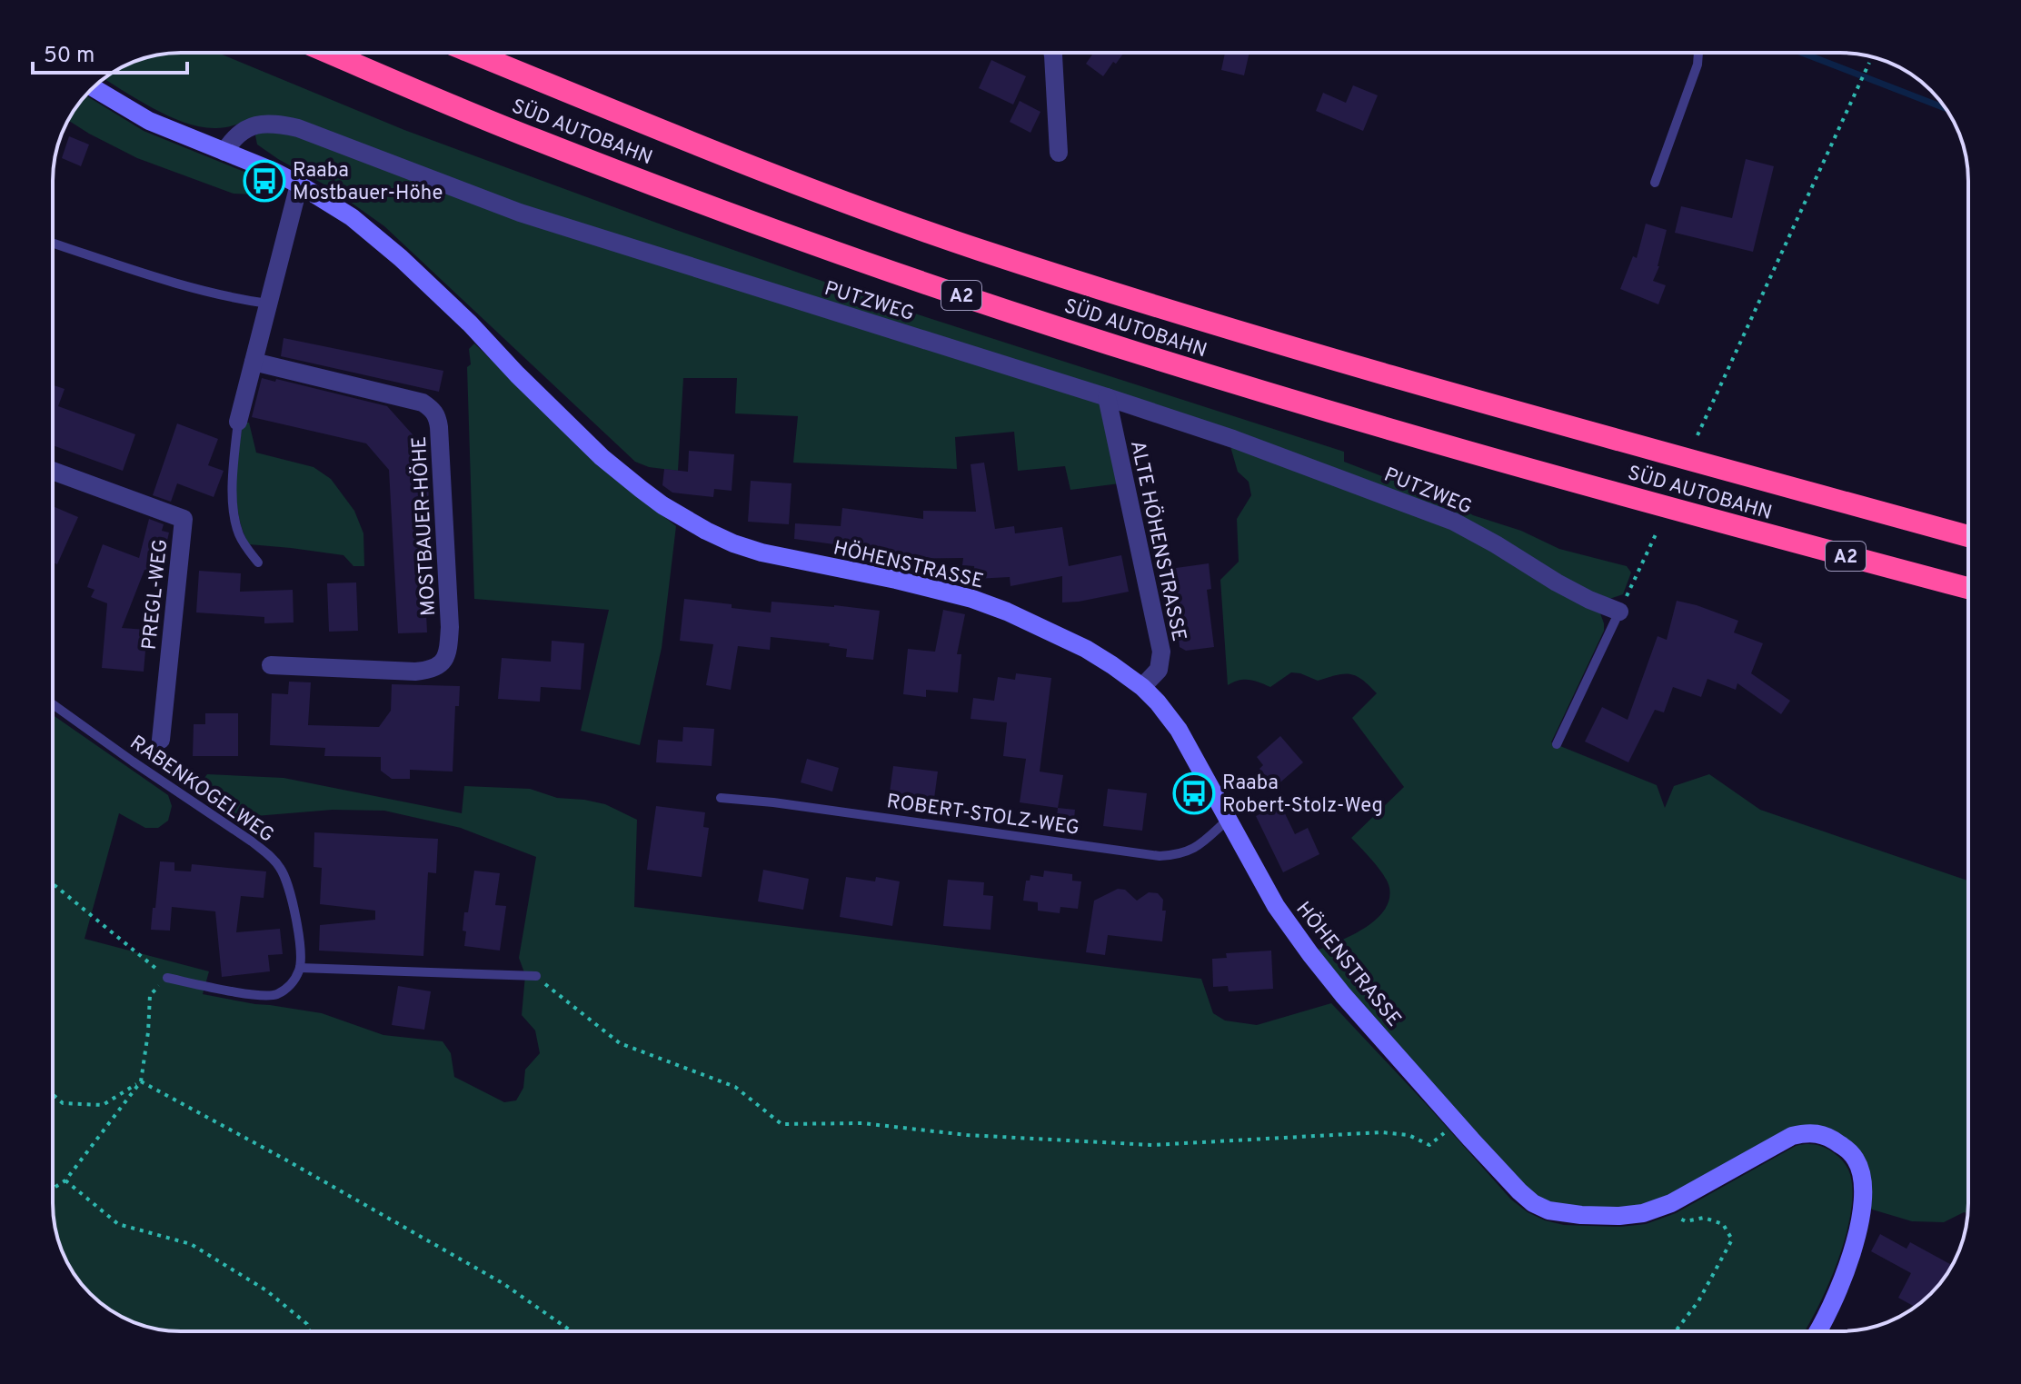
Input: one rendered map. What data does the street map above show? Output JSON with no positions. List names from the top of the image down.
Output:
{
  "streets": {
    "highway": ["SÜD AUTOBAHN", "A2"],
    "street": [
      "PUTZWEG",
      "MOSTBAUER-HÖHE",
      "ALTE HÖHENSTRASSE",
      "HÖHENSTRASSE",
      "PREGL-WEG"
    ],
    "lane": ["RABENKOGELWEG", "ROBERT-STOLZ-WEG"]
  },
  "crossings": [
    ["PUTZWEG", "ALTE HÖHENSTRASSE"],
    ["PUTZWEG", "HÖHENSTRASSE"],
    ["ALTE HÖHENSTRASSE", "HÖHENSTRASSE"],
    ["HÖHENSTRASSE", "ROBERT-STOLZ-WEG"]
  ],
  "places": {
    "bus stop": ["Raaba Mostbauer-Höhe", "Raaba Robert-Stolz-Weg"]
  },
  "scale_bar": "50 m"
}
